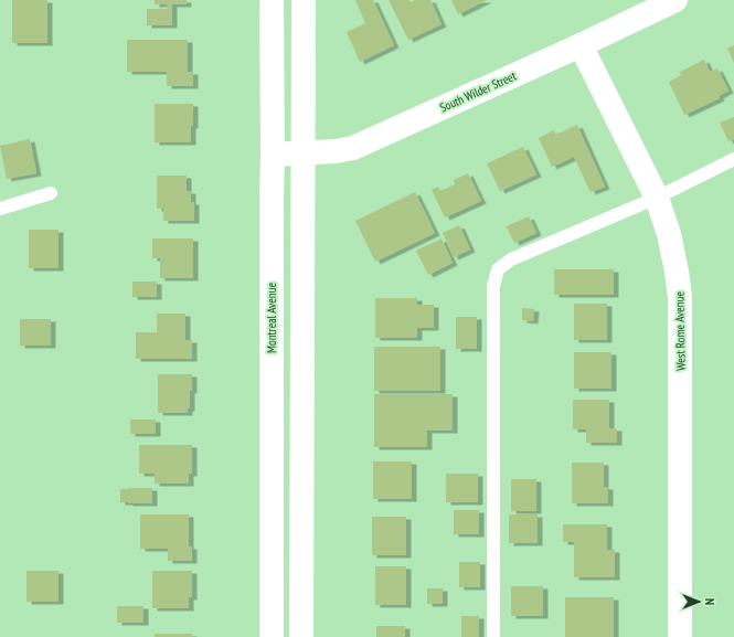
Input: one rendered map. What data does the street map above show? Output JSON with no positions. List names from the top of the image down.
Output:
{
  "streets": {
    "street": ["South Wilder Street", "Montreal Avenue", "West Rome Avenue"]
  },
  "crossings": [
    ["South Wilder Street", "Montreal Avenue"],
    ["South Wilder Street", "West Rome Avenue"]
  ],
  "north": "right"
}
